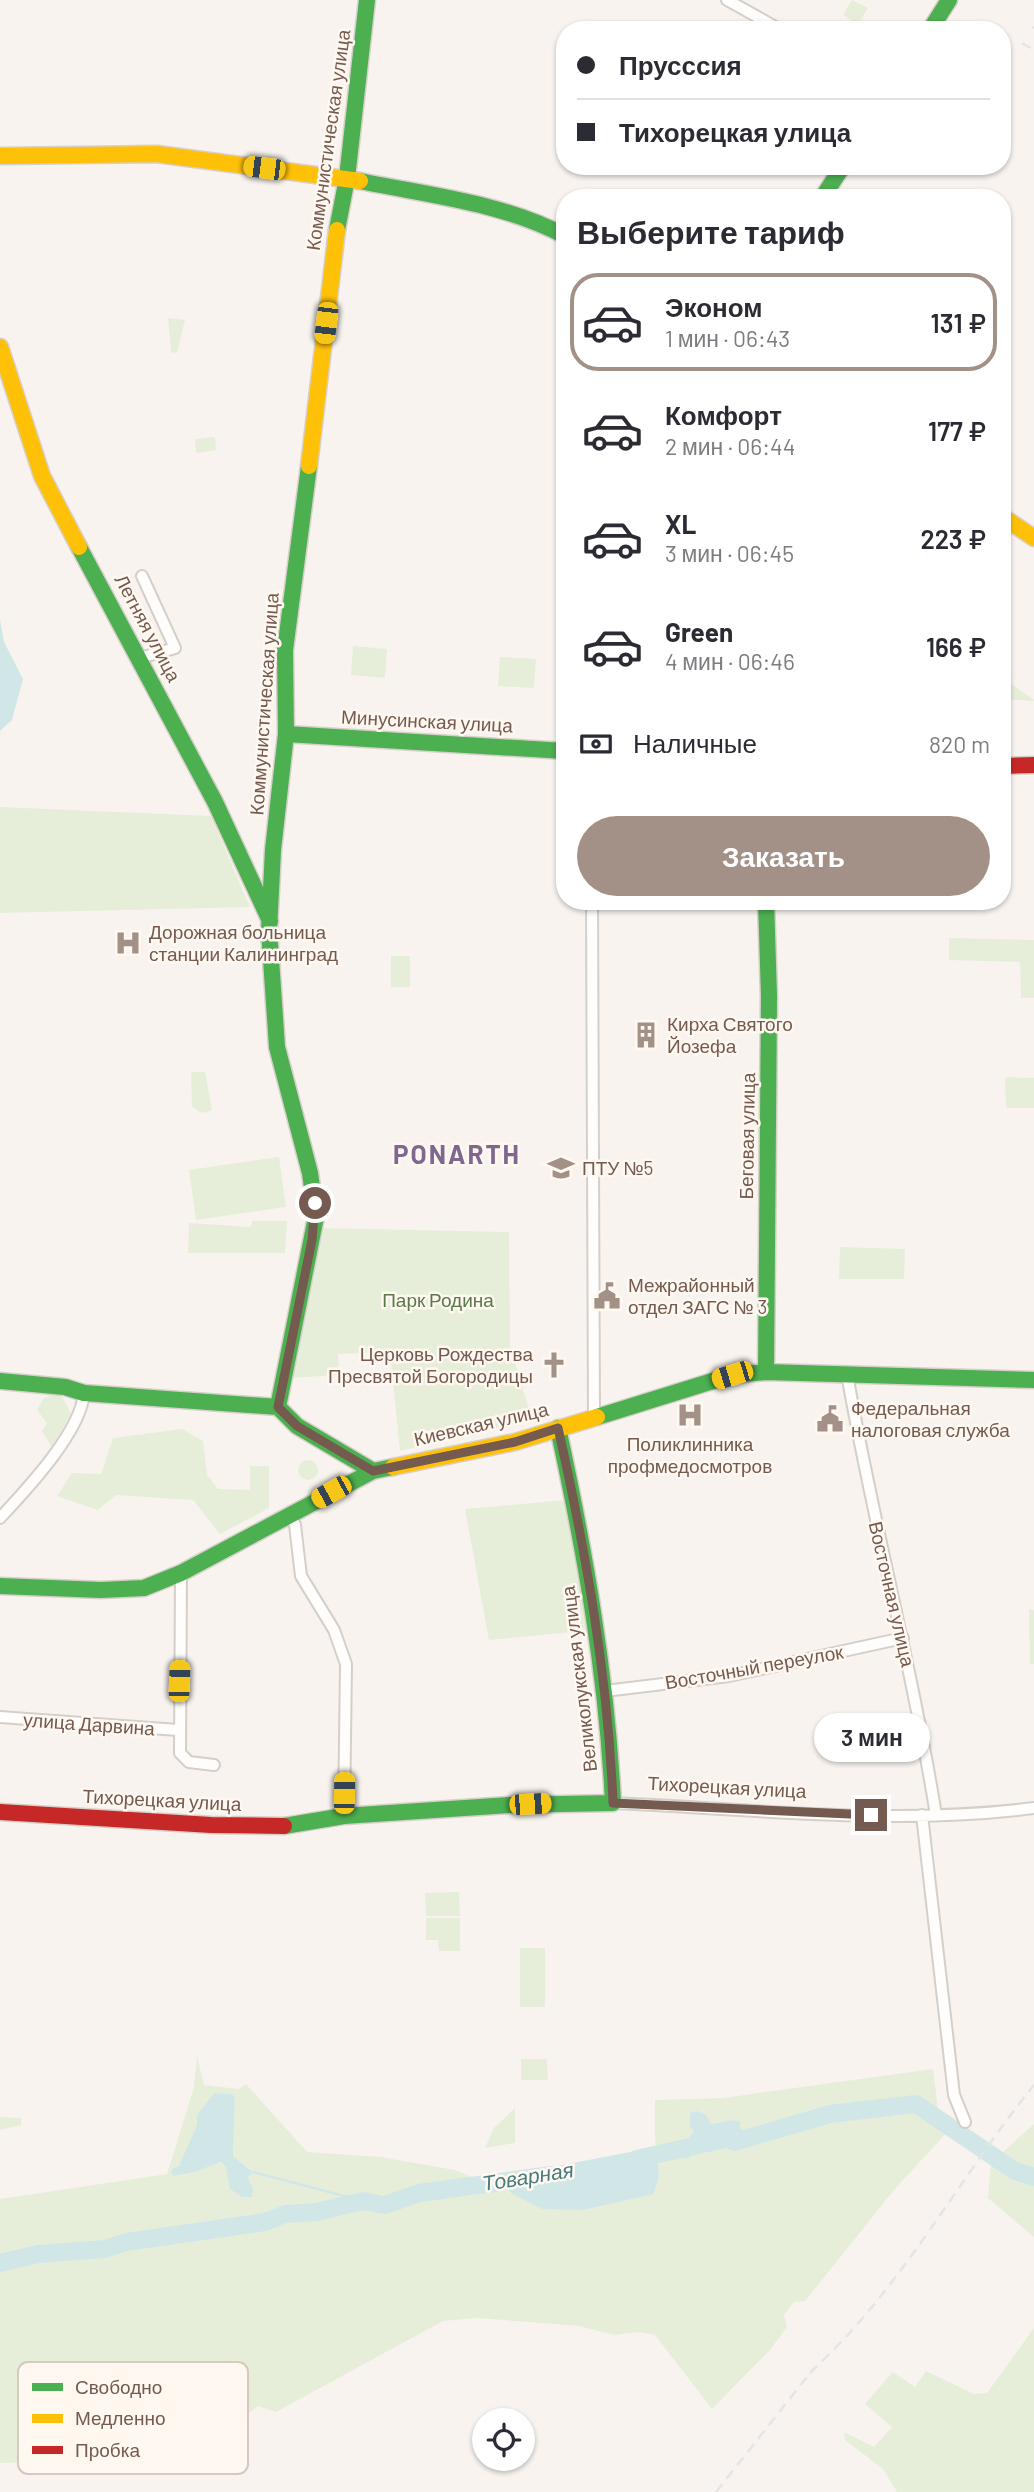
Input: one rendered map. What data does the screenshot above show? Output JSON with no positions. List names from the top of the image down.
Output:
{
  "streets": {
    "street": [
      "Коммунистическая улица",
      "Летняя улица",
      "Минусинская улица",
      "Беговая улица",
      "Киевская улица",
      "Восточная улица",
      "Восточный переулок",
      "Великолукская улица",
      "улица Дарвина",
      "Тихорецкая улица"
    ]
  },
  "crossings": [
    ["Коммунистическая улица", "Летняя улица"],
    ["Коммунистическая улица", "Минусинская улица"],
    ["Беговая улица", "Киевская улица"],
    ["Киевская улица", "Восточная улица"],
    ["Киевская улица", "Великолукская улица"],
    ["Киевская улица", "улица Дарвина"],
    ["Восточная улица", "Восточный переулок"],
    ["Восточная улица", "Тихорецкая улица"],
    ["Восточный переулок", "Великолукская улица"],
    ["Великолукская улица", "Тихорецкая улица"]
  ],
  "districts": ["PONARTH"],
  "water": ["Товарная"],
  "parks": ["Парк Родина"],
  "places": {
    "hospital": ["Дорожная больница станции Калининград", "Поликлинника профмедосмотров"],
    "building": ["Кирха Святого Йозефа"],
    "school or university": ["ПТУ №5"],
    "public building": ["Межрайонный отдел ЗАГС № 3", "Федеральная налоговая служба"],
    "church": ["Церковь Рождества Пресвятой Богородицы"]
  },
  "legend": ["Свободно", "Медленно", "Пробка"],
  "page": {
    "banner": ["Прусссия", "Тихорецкая улица"],
    "heading": "Выберите тариф",
    "list": [
      {
        "name": "Эконом",
        "note": "1 мин · 06:43",
        "value": "131 ₽"
      },
      {
        "name": "Комфорт",
        "note": "2 мин · 06:44",
        "value": "177 ₽"
      },
      {
        "name": "XL",
        "note": "3 мин · 06:45",
        "value": "223 ₽"
      },
      {
        "name": "Green",
        "note": "4 мин · 06:46",
        "value": "166 ₽"
      }
    ],
    "pay": ["Наличные", "820 m"],
    "buttons": "Заказать",
    "bubble": "3 мин"
  }
}
